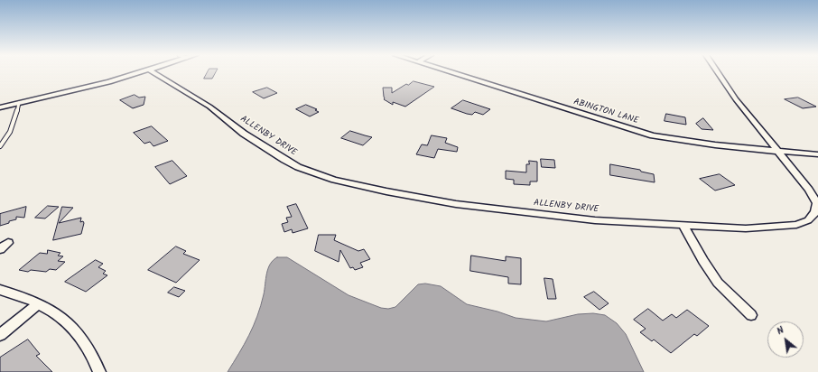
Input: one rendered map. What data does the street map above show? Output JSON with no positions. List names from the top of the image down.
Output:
{
  "streets": {
    "street": ["ABINGTON LANE", "ALLENBY DRIVE"]
  },
  "crossings": [
    ["ABINGTON LANE", "ALLENBY DRIVE"]
  ],
  "north": "top left"
}
